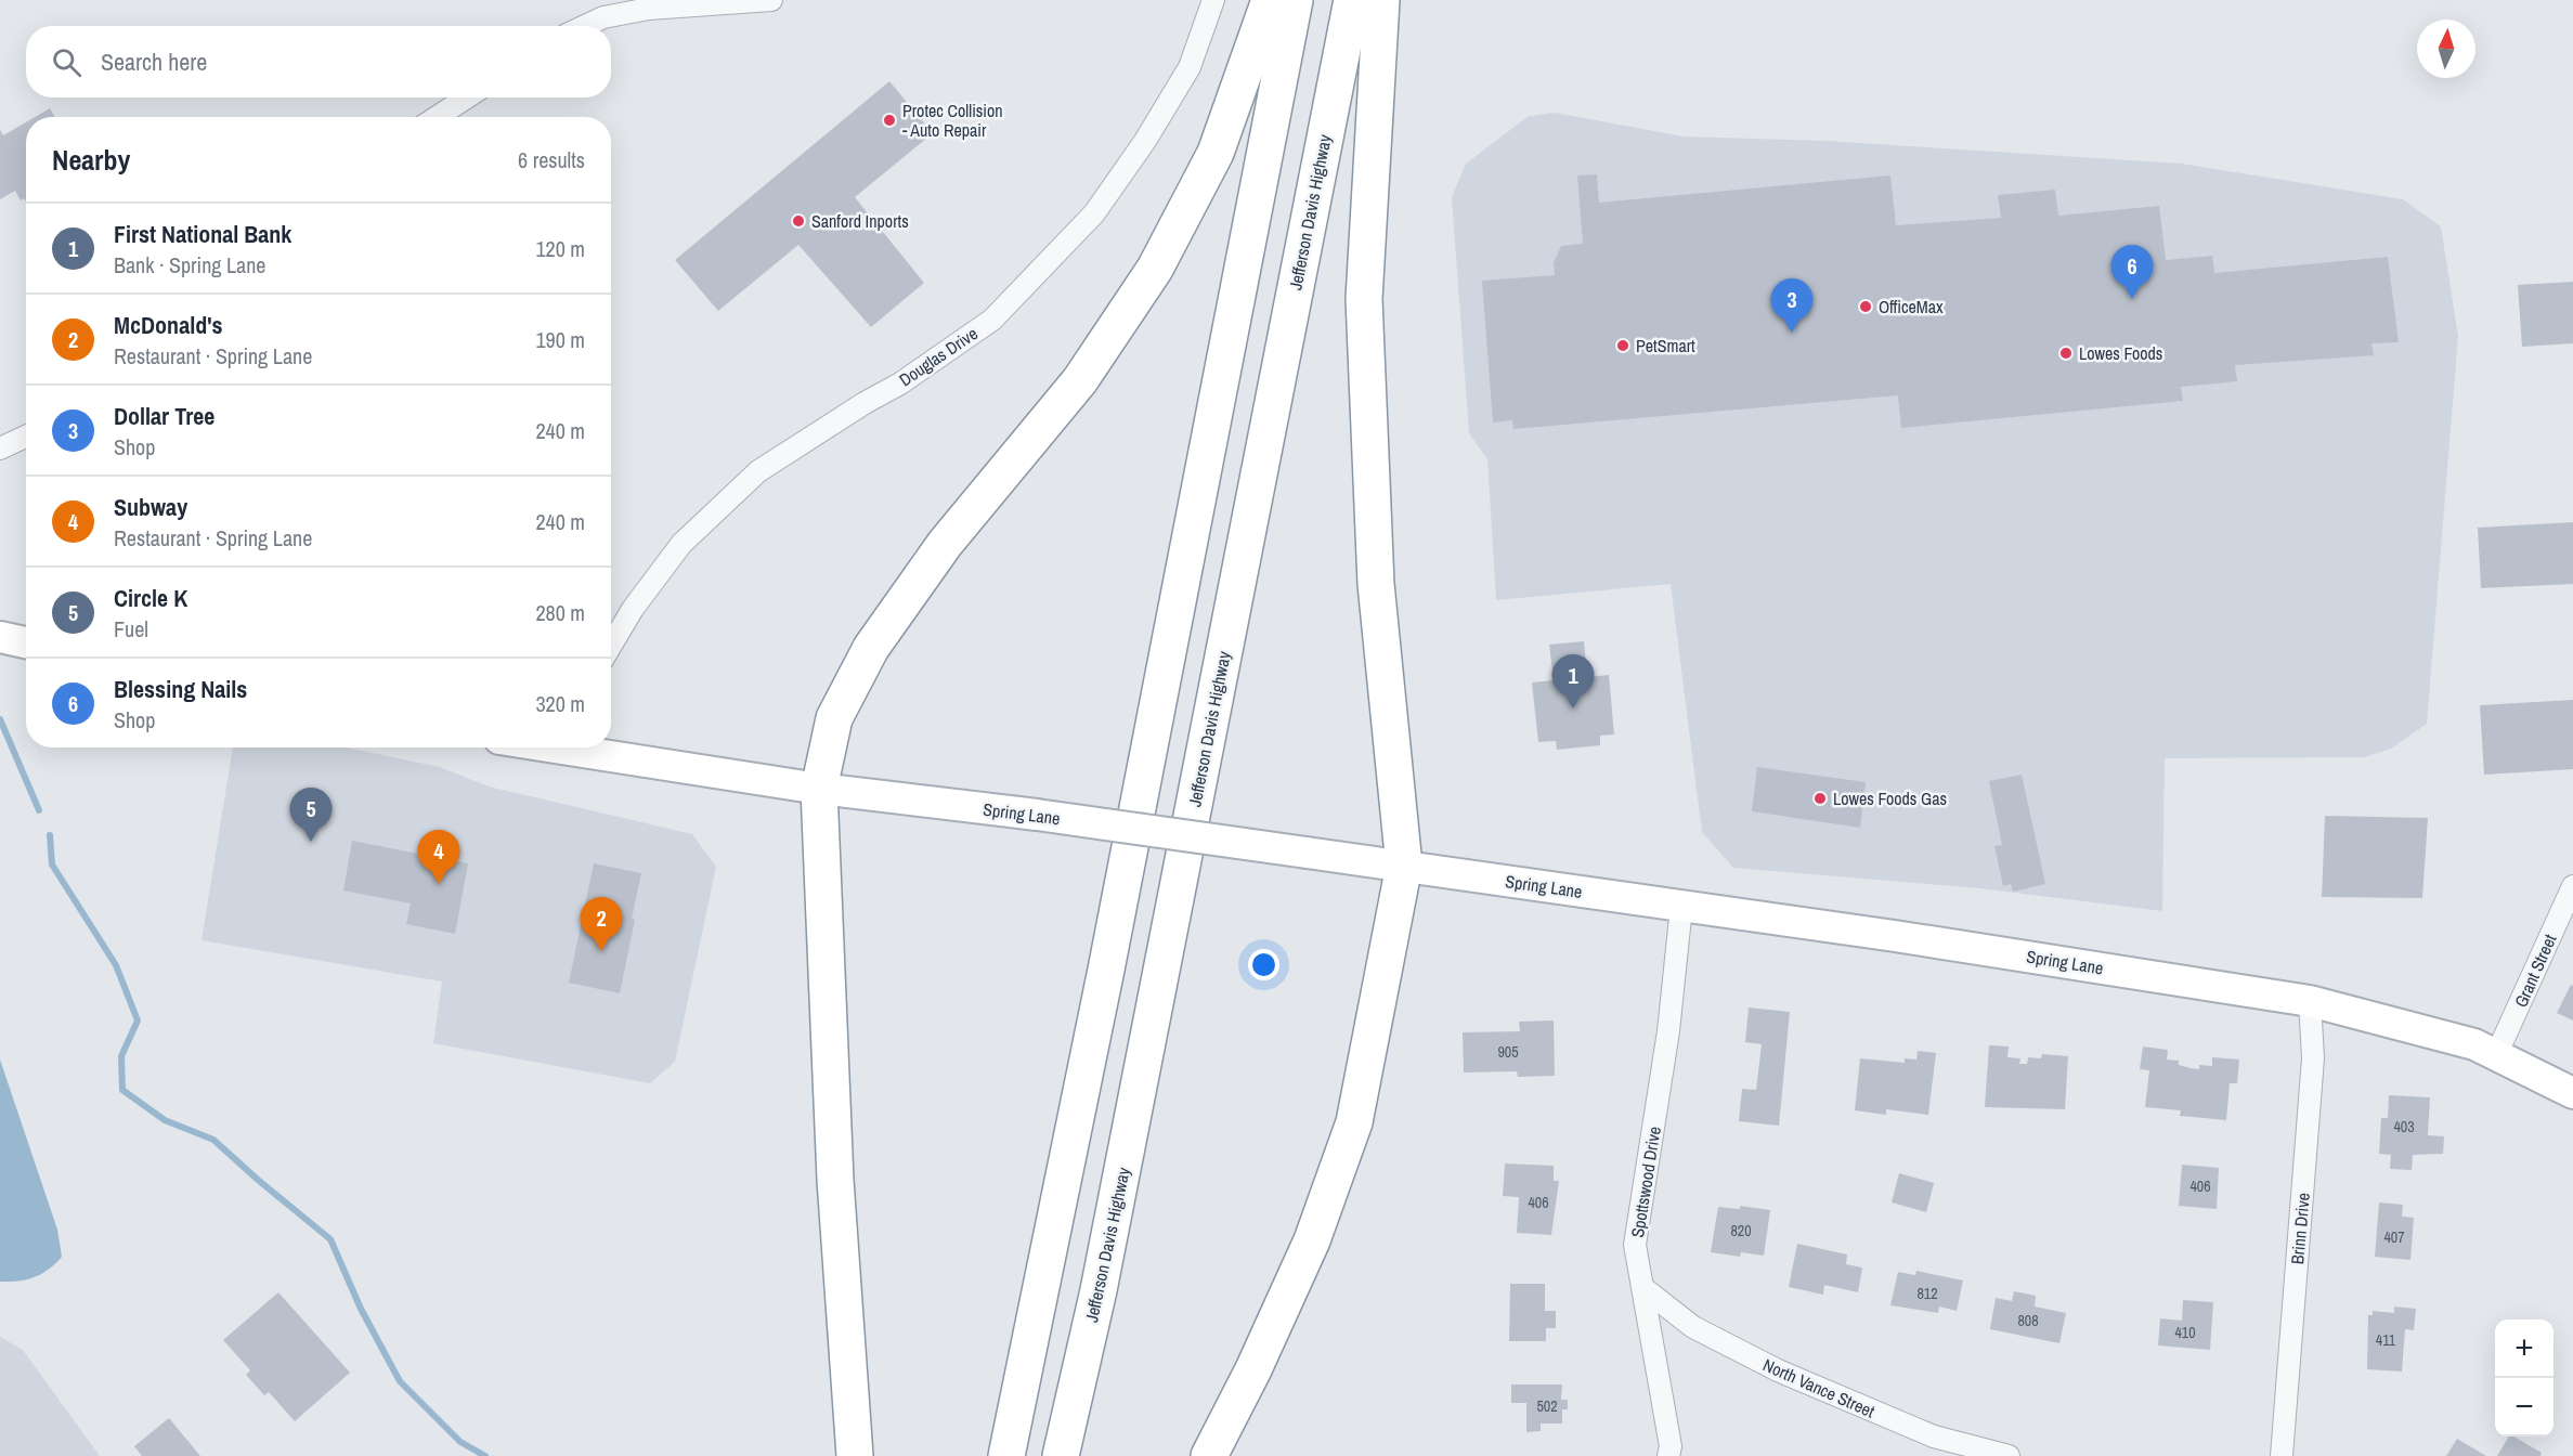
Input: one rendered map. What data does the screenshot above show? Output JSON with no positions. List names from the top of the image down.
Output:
{
  "streets": {
    "highway": ["Jefferson Davis Highway"],
    "street": [
      "Douglas Drive",
      "Spring Lane",
      "Grant Street",
      "Spottswood Drive",
      "Brinn Drive",
      "North Vance Street"
    ]
  },
  "crossings": [
    ["Spring Lane", "Grant Street"],
    ["Spring Lane", "Spottswood Drive"],
    ["Spring Lane", "Brinn Drive"],
    ["Spottswood Drive", "North Vance Street"]
  ],
  "places": [
    "Protec Collision - Auto Repair",
    "Sanford Inports",
    "OfficeMax",
    "PetSmart",
    "Lowes Foods",
    "Lowes Foods Gas"
  ],
  "house_numbers": [
    "905",
    "403",
    "406",
    "406",
    "820",
    "407",
    "812",
    "808",
    "410",
    "411",
    "502"
  ],
  "north": "top",
  "page": {
    "search": "Search here",
    "heading": ["Nearby", "6 results"],
    "list": [
      {
        "mark": "1",
        "name": "First National Bank",
        "note": "Bank · Spring Lane",
        "value": "120 m"
      },
      {
        "mark": "2",
        "name": "McDonald's",
        "note": "Restaurant · Spring Lane",
        "value": "190 m"
      },
      {
        "mark": "3",
        "name": "Dollar Tree",
        "note": "Shop",
        "value": "240 m"
      },
      {
        "mark": "4",
        "name": "Subway",
        "note": "Restaurant · Spring Lane",
        "value": "240 m"
      },
      {
        "mark": "5",
        "name": "Circle K",
        "note": "Fuel",
        "value": "280 m"
      },
      {
        "mark": "6",
        "name": "Blessing Nails",
        "note": "Shop",
        "value": "320 m"
      }
    ],
    "pins": [
      "6",
      "3",
      "1",
      "5",
      "4",
      "2"
    ],
    "map_buttons": ["+", "−"]
  }
}
